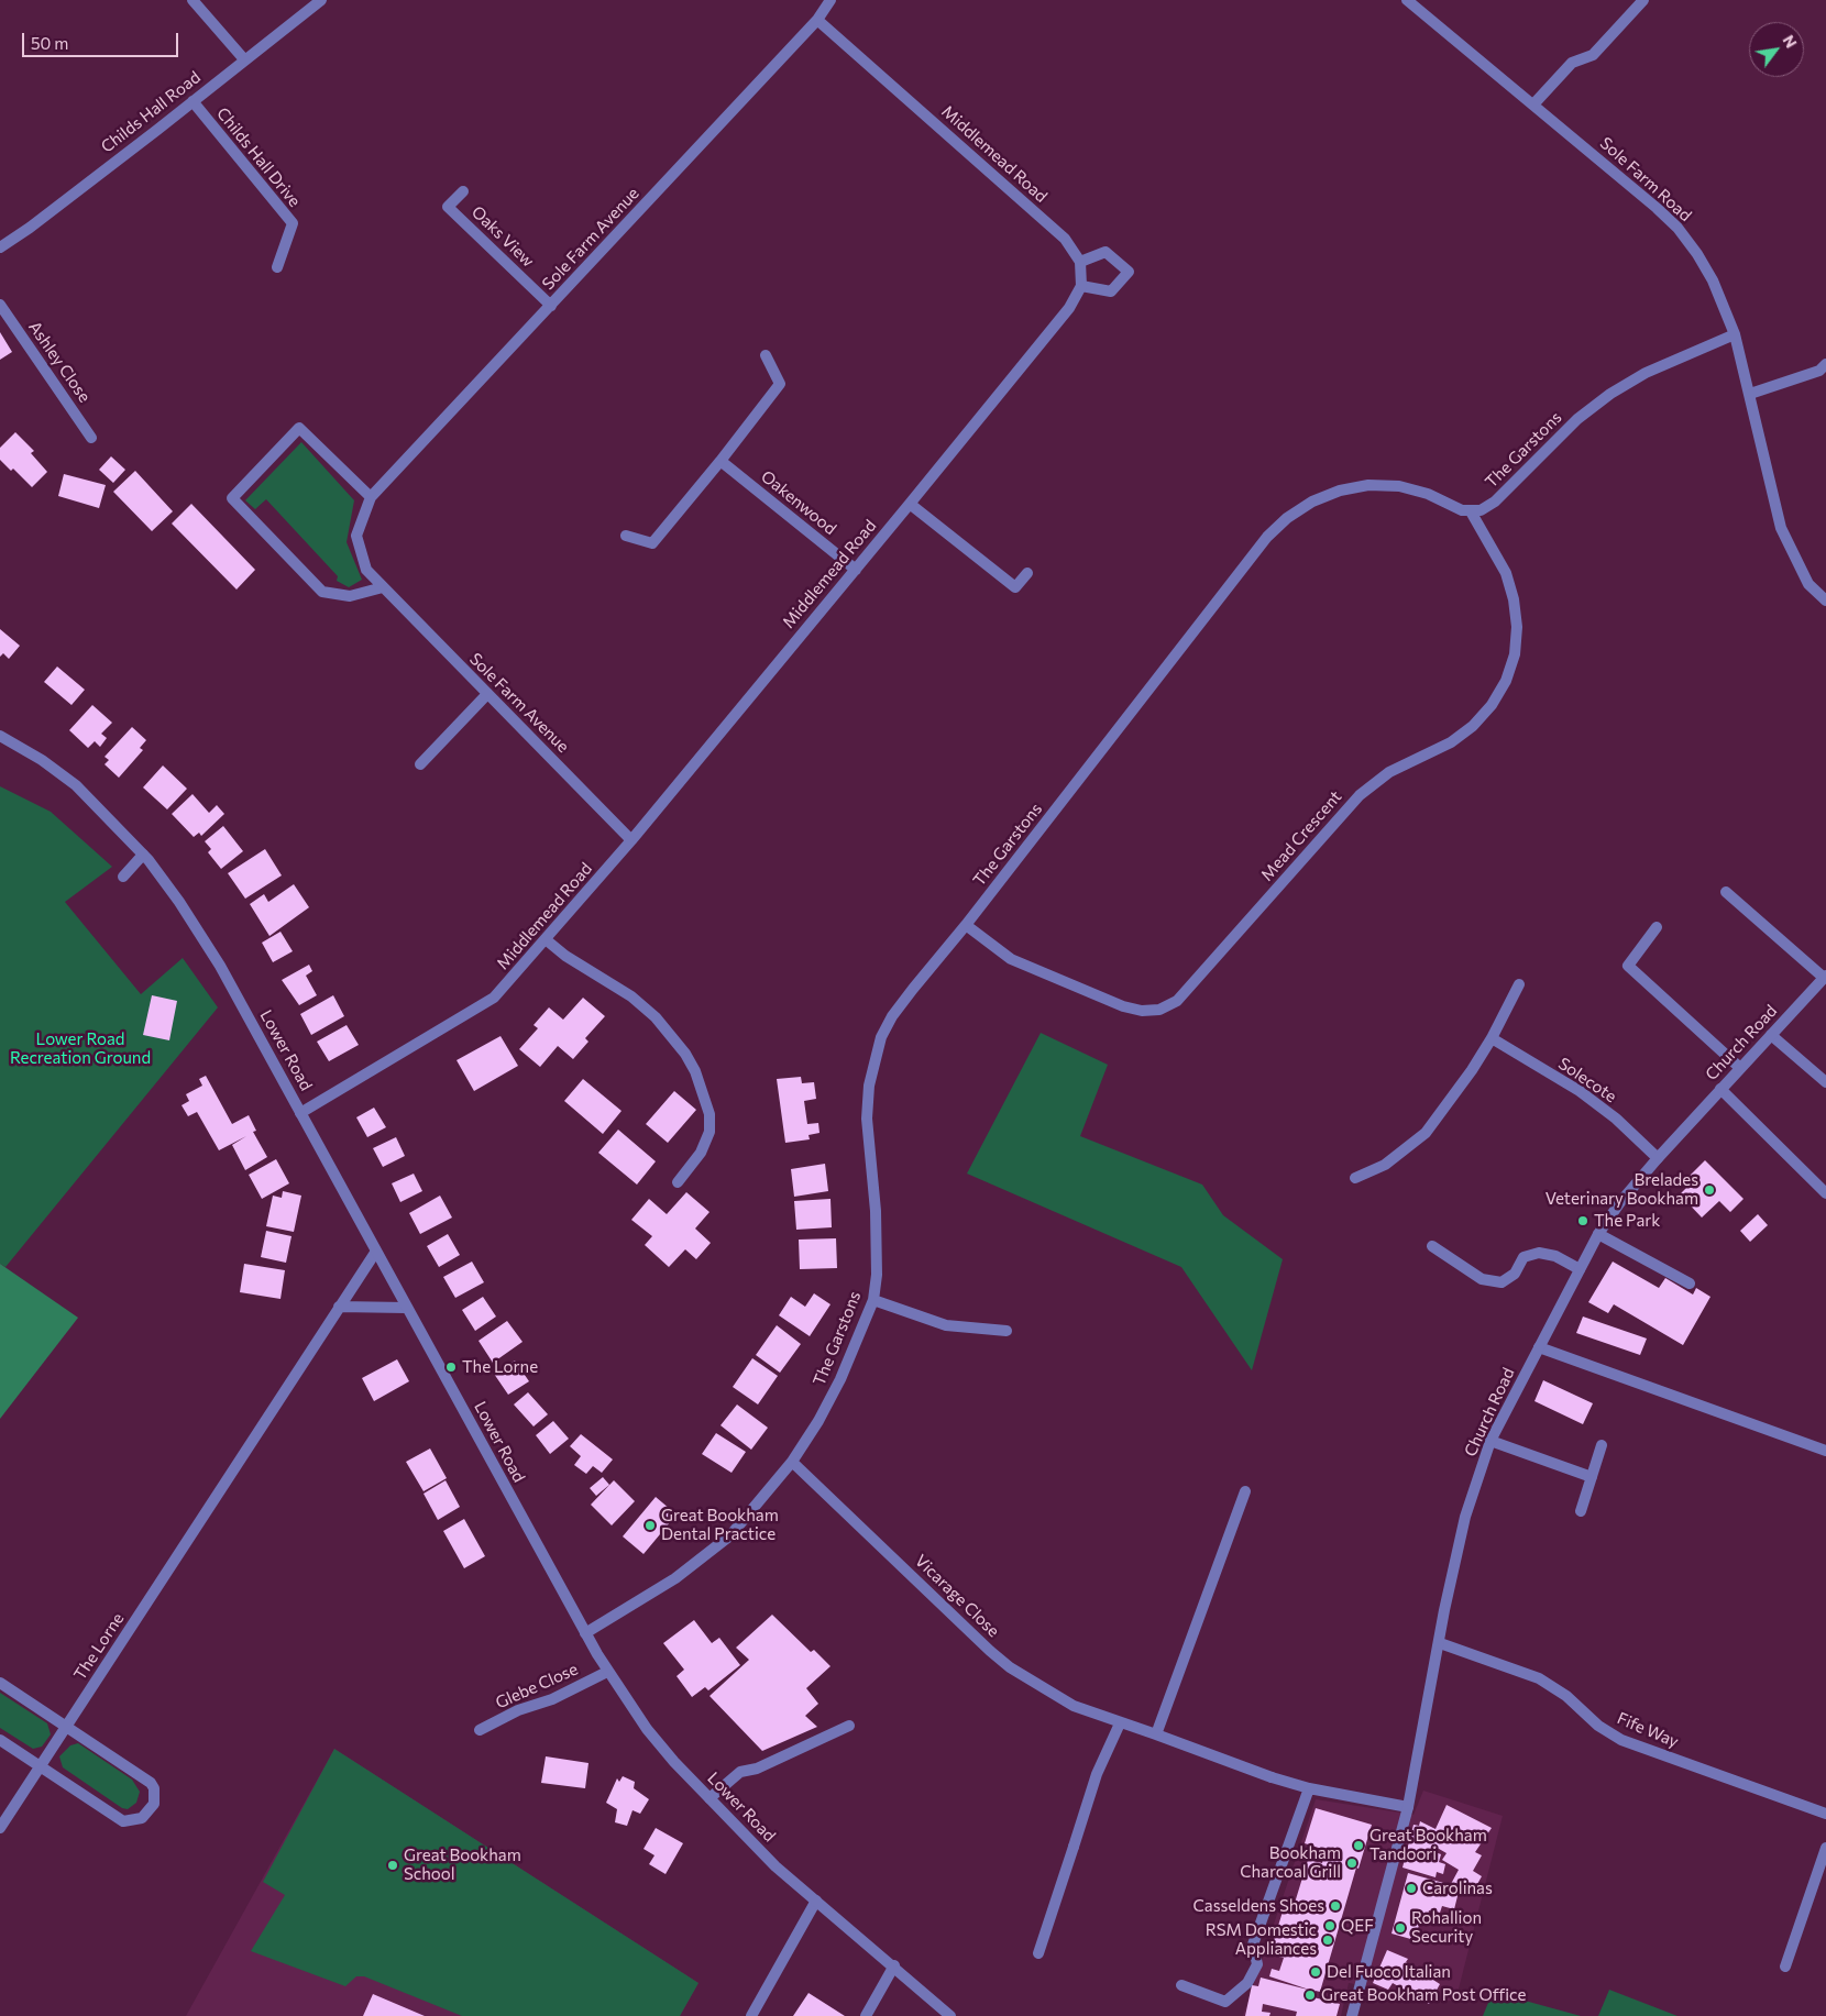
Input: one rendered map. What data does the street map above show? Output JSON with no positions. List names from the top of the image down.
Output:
{
  "streets": {
    "street": [
      "Childs Hall Road",
      "Middlemead Road",
      "Childs Hall Drive",
      "Sole Farm Road",
      "Oaks View",
      "Sole Farm Avenue",
      "Ashley Close",
      "The Garstons",
      "Oakenwood",
      "Mead Crescent",
      "Church Road",
      "Lower Road",
      "Solecote",
      "Vicarage Close",
      "The Lorne",
      "Glebe Close",
      "Fife Way"
    ]
  },
  "crossings": [
    ["Childs Hall Road", "Childs Hall Drive"],
    ["Middlemead Road", "Sole Farm Avenue"],
    ["Middlemead Road", "Oakenwood"],
    ["Middlemead Road", "Lower Road"],
    ["Sole Farm Road", "The Garstons"],
    ["Oaks View", "Sole Farm Avenue"],
    ["The Garstons", "Mead Crescent"],
    ["The Garstons", "Lower Road"],
    ["The Garstons", "Vicarage Close"],
    ["Church Road", "Solecote"],
    ["Church Road", "Vicarage Close"],
    ["Church Road", "Fife Way"],
    ["Lower Road", "The Lorne"],
    ["Lower Road", "Glebe Close"]
  ],
  "parks": ["Lower Road Recreation Ground"],
  "places": [
    "Brelades Veterinary Bookham",
    "The Park",
    "The Lorne",
    "Great Bookham Dental Practice",
    "Great Bookham Tandoori",
    "Bookham Charcoal Grill",
    "Great Bookham School",
    "Carolinas",
    "Casseldens Shoes",
    "QEF",
    "Rohallion Security",
    "RSM Domestic Appliances",
    "Del Fuoco Italian",
    "Great Bookham Post Office"
  ],
  "scale_bar": "50 m",
  "north": "top right"
}
